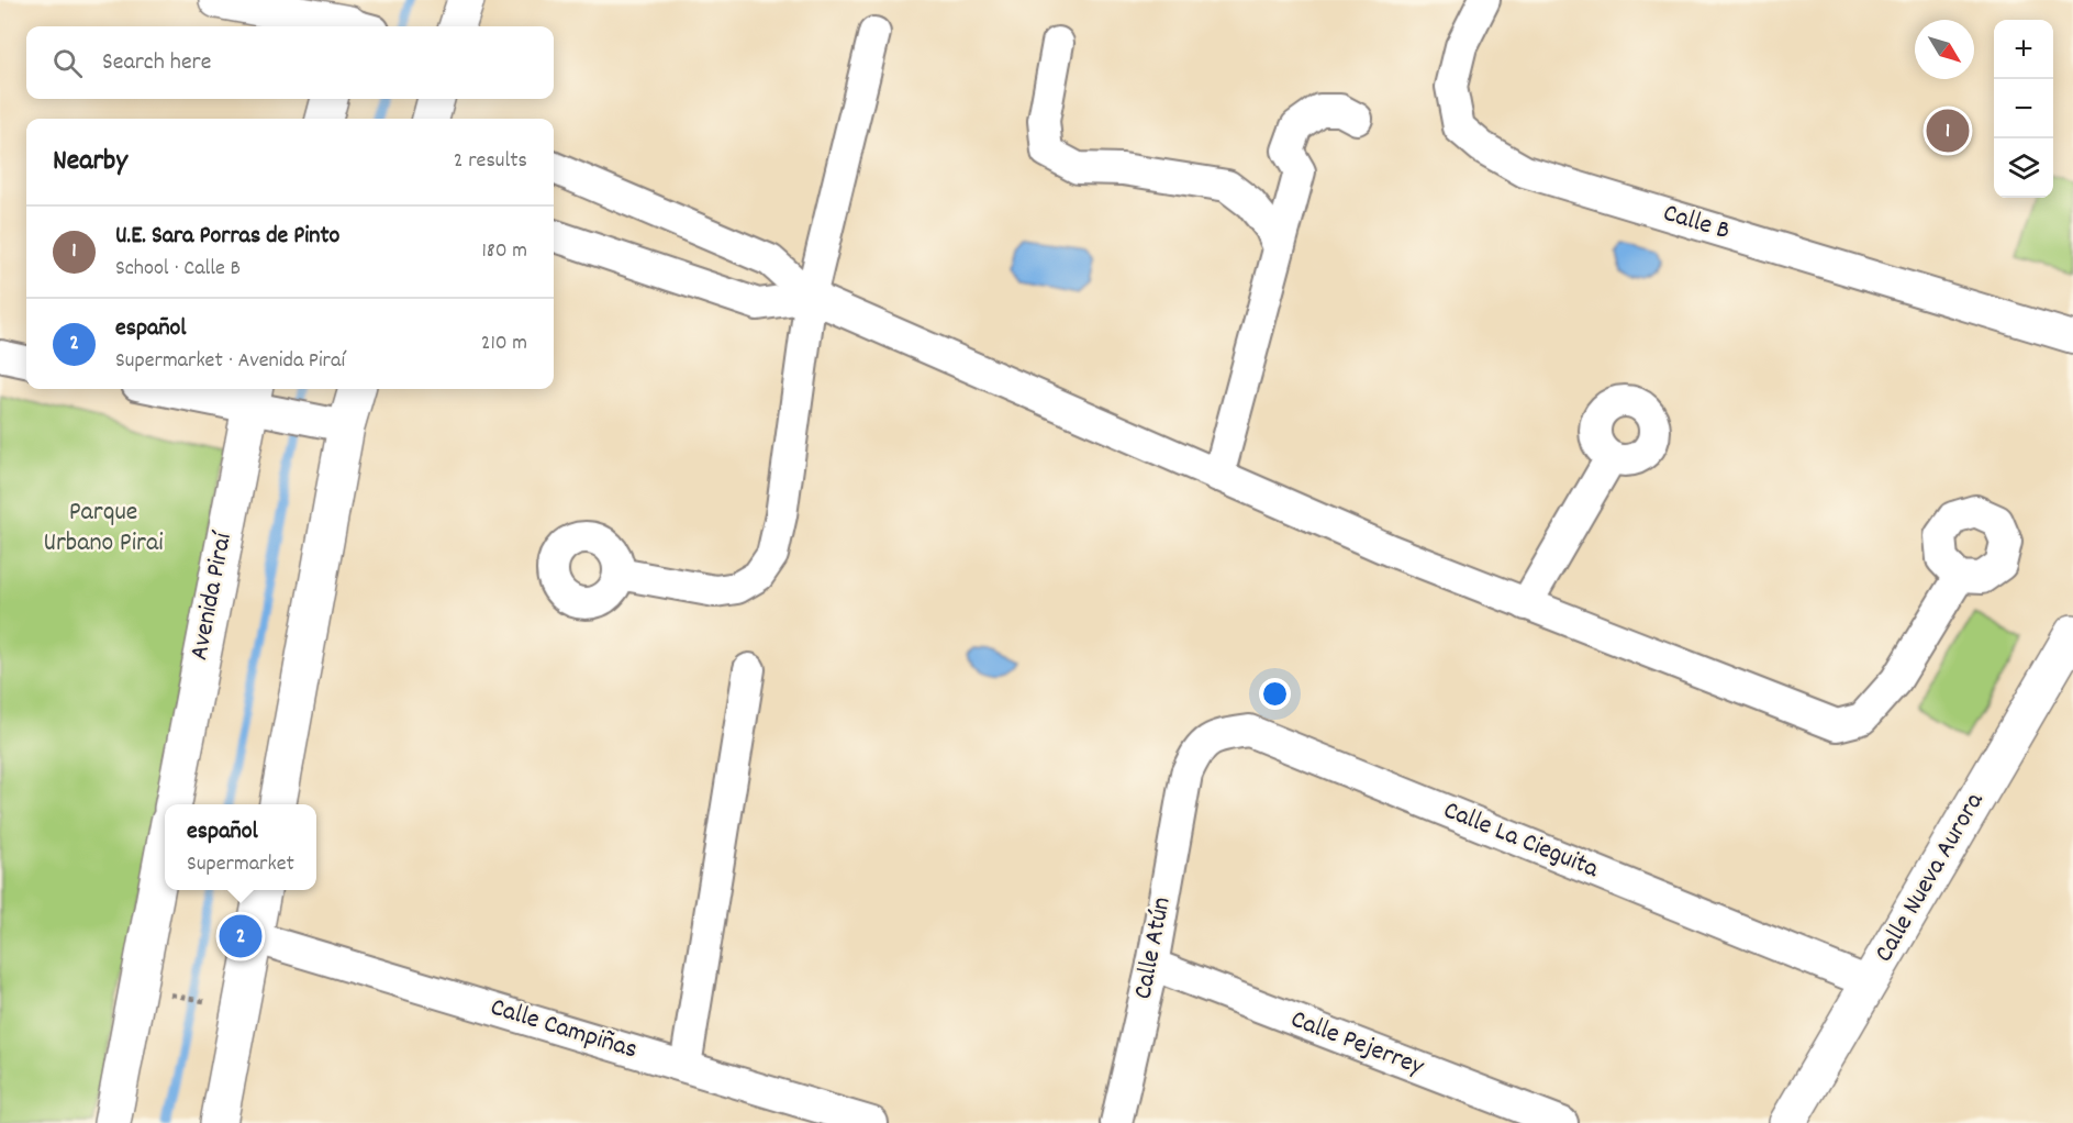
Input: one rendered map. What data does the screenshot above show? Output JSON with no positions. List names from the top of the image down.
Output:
{
  "streets": {
    "main road": ["Avenida Piraí", "Calle Nueva Aurora"],
    "street": [
      "Calle B",
      "Calle La Cieguita",
      "Calle Atún",
      "Calle Campiñas",
      "Calle Pejerrey"
    ]
  },
  "crossings": [
    ["Calle La Cieguita", "Calle Nueva Aurora"],
    ["Calle La Cieguita", "Calle Atún"],
    ["Calle Atún", "Calle Pejerrey"]
  ],
  "parks": ["Parque Urbano Pirai"],
  "north": "bottom right",
  "page": {
    "map_buttons": ["+", "−"],
    "search": "Search here",
    "pins": ["1", "2"],
    "heading": ["Nearby", "2 results"],
    "list": [
      {
        "mark": "1",
        "name": "U.E. Sara Porras de Pinto",
        "note": "School · Calle B",
        "value": "180 m"
      },
      {
        "mark": "2",
        "name": "español",
        "note": "Supermarket · Avenida Piraí",
        "value": "210 m"
      }
    ],
    "popup": ["español", "Supermarket"]
  }
}
